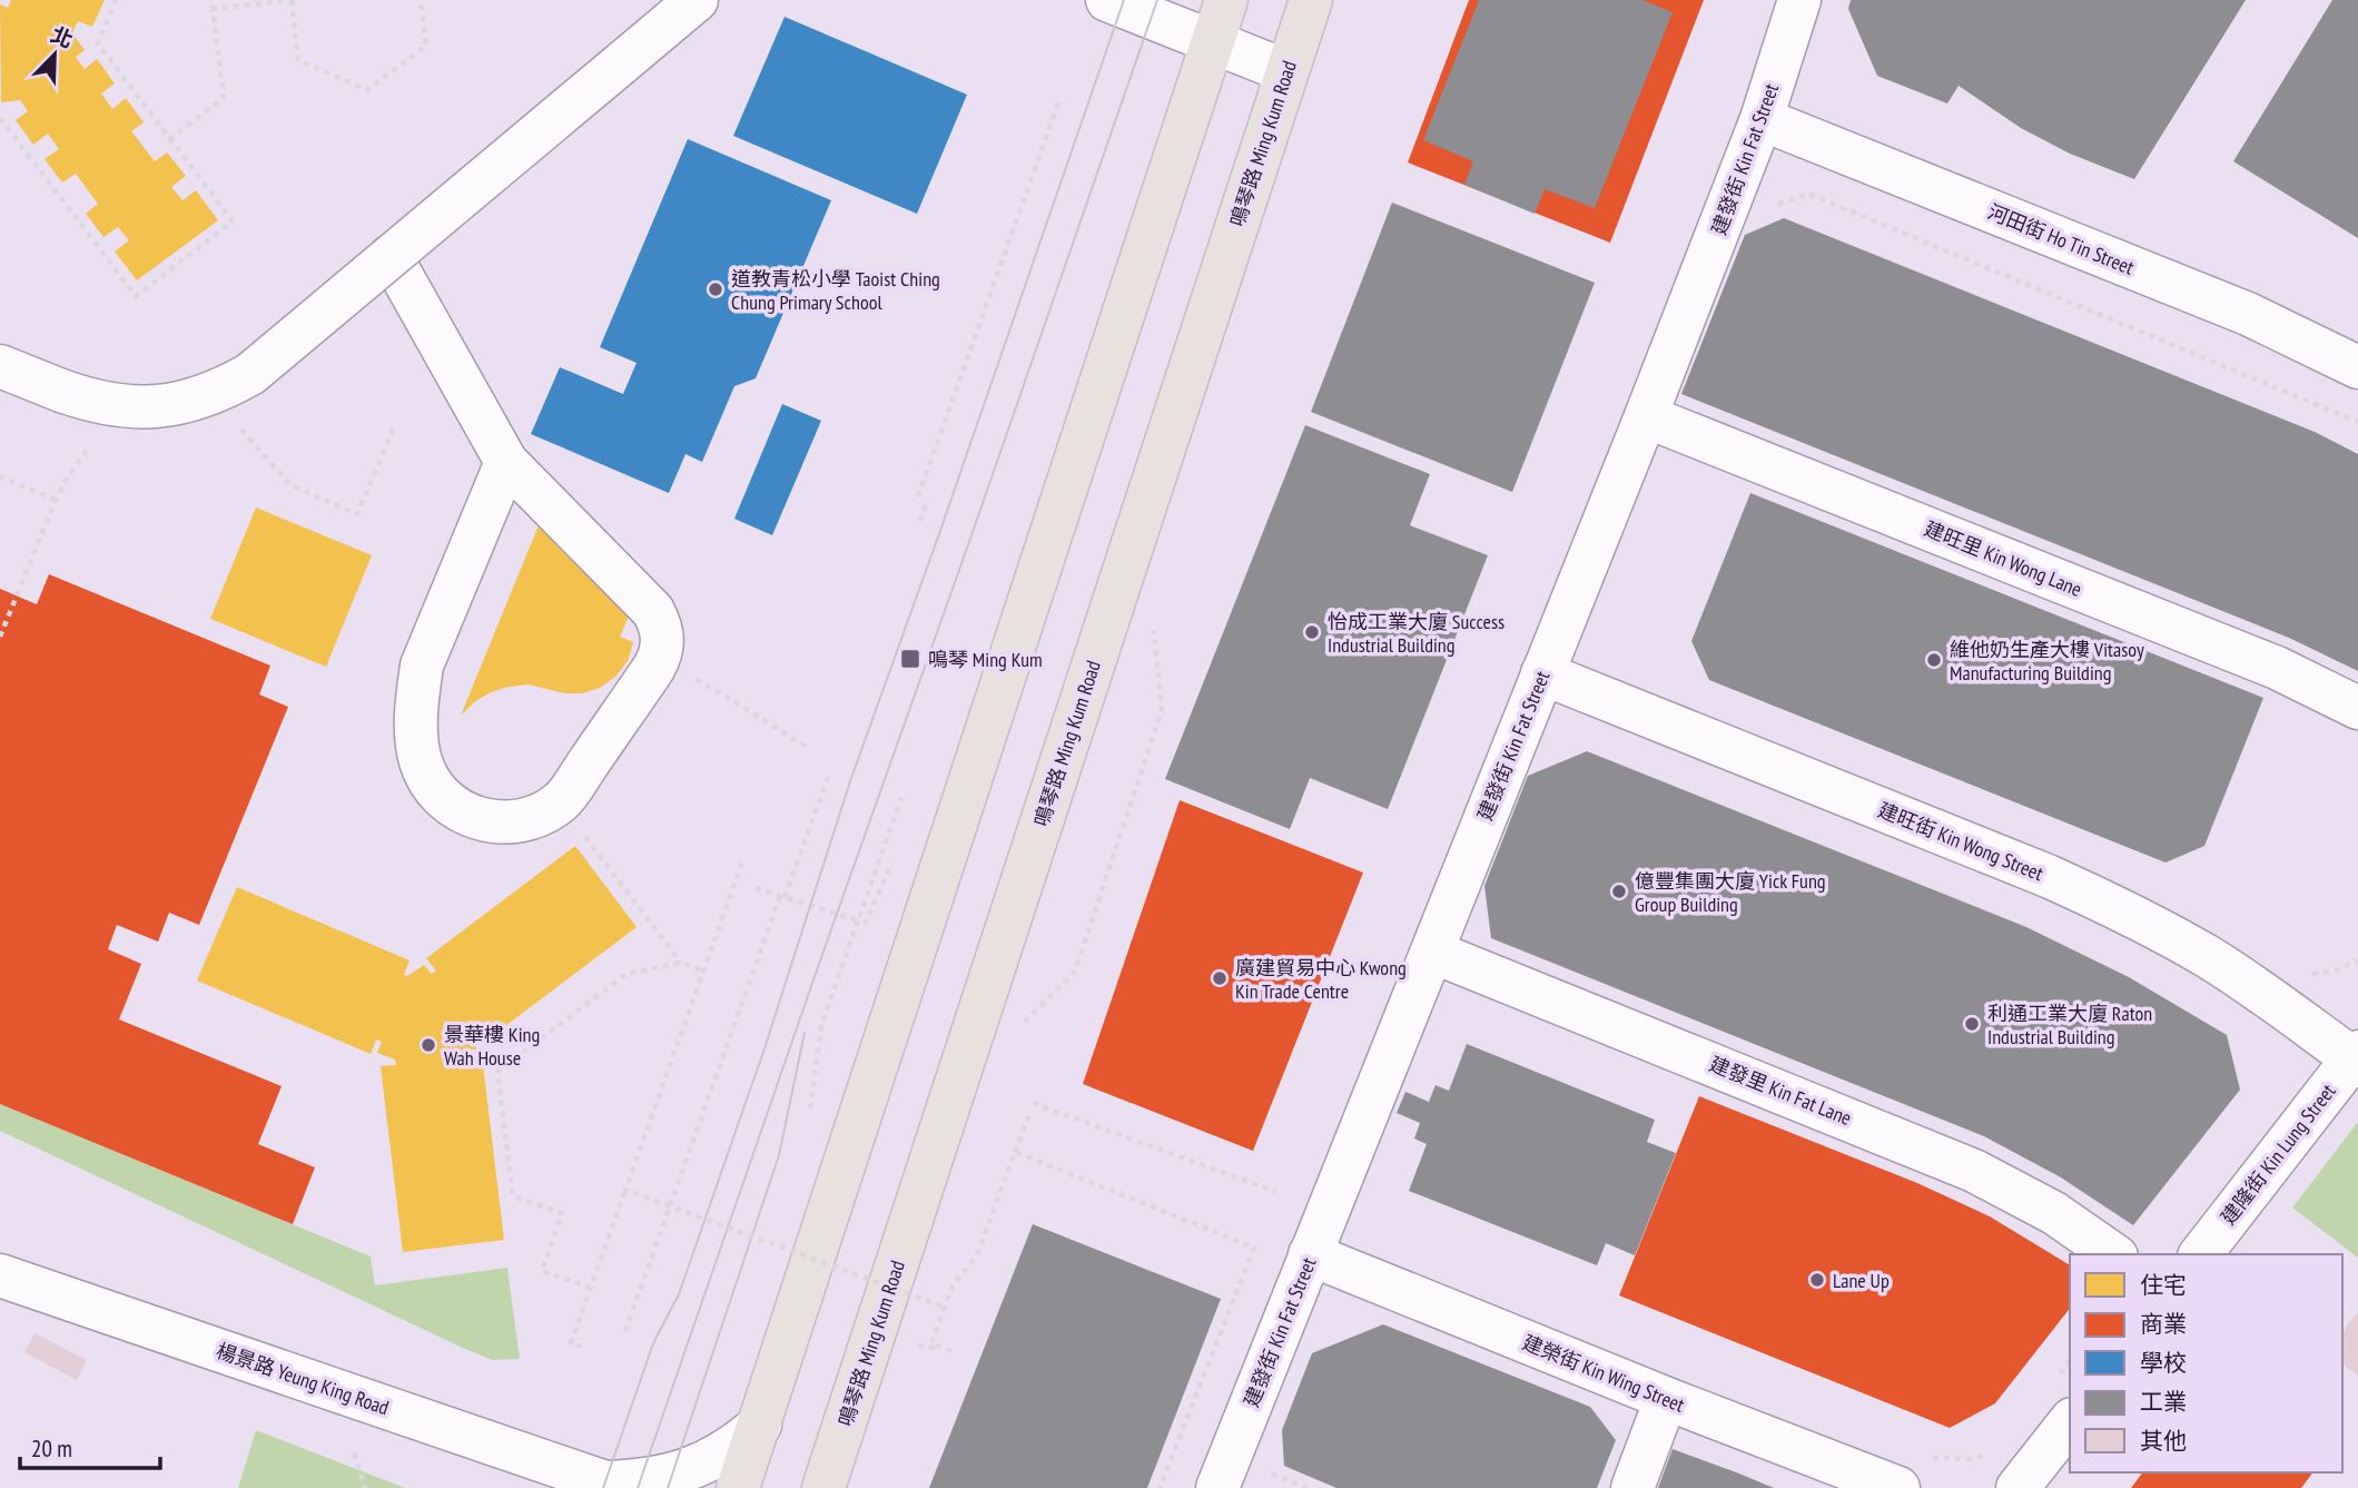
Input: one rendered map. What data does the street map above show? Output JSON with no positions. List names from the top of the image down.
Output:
{
  "streets": {
    "main road": ["鳴琴路 Ming Kum Road"],
    "street": [
      "建發街 Kin Fat Street",
      "河田街 Ho Tin Street",
      "建旺里 Kin Wong Lane",
      "建旺街 Kin Wong Street",
      "建發里 Kin Fat Lane",
      "建隆街 Kin Lung Street",
      "建榮街 Kin Wing Street",
      "楊景路 Yeung King Road"
    ]
  },
  "crossings": [
    ["建發街 Kin Fat Street", "河田街 Ho Tin Street"],
    ["建發街 Kin Fat Street", "建旺里 Kin Wong Lane"],
    ["建發街 Kin Fat Street", "建旺街 Kin Wong Street"],
    ["建發街 Kin Fat Street", "建發里 Kin Fat Lane"],
    ["建發街 Kin Fat Street", "建榮街 Kin Wing Street"],
    ["建旺街 Kin Wong Street", "建隆街 Kin Lung Street"]
  ],
  "places": {
    "other": [
      "道教青松小學 Taoist Ching Chung Primary School",
      "怡成工業大廈 Success Industrial Building",
      "維他奶生產大樓 Vitasoy Manufacturing Building",
      "億豐集團大廈 Yick Fung Group Building",
      "廣建貿易中心 Kwong Kin Trade Centre",
      "利通工業大廈 Raton Industrial Building",
      "景華樓 King Wah House",
      "Lane Up"
    ],
    "transit": ["鳴琴 Ming Kum"]
  },
  "legend": [
    "住宅",
    "商業",
    "學校",
    "工業",
    "其他"
  ],
  "scale_bar": "20 m",
  "north": "top right"
}
